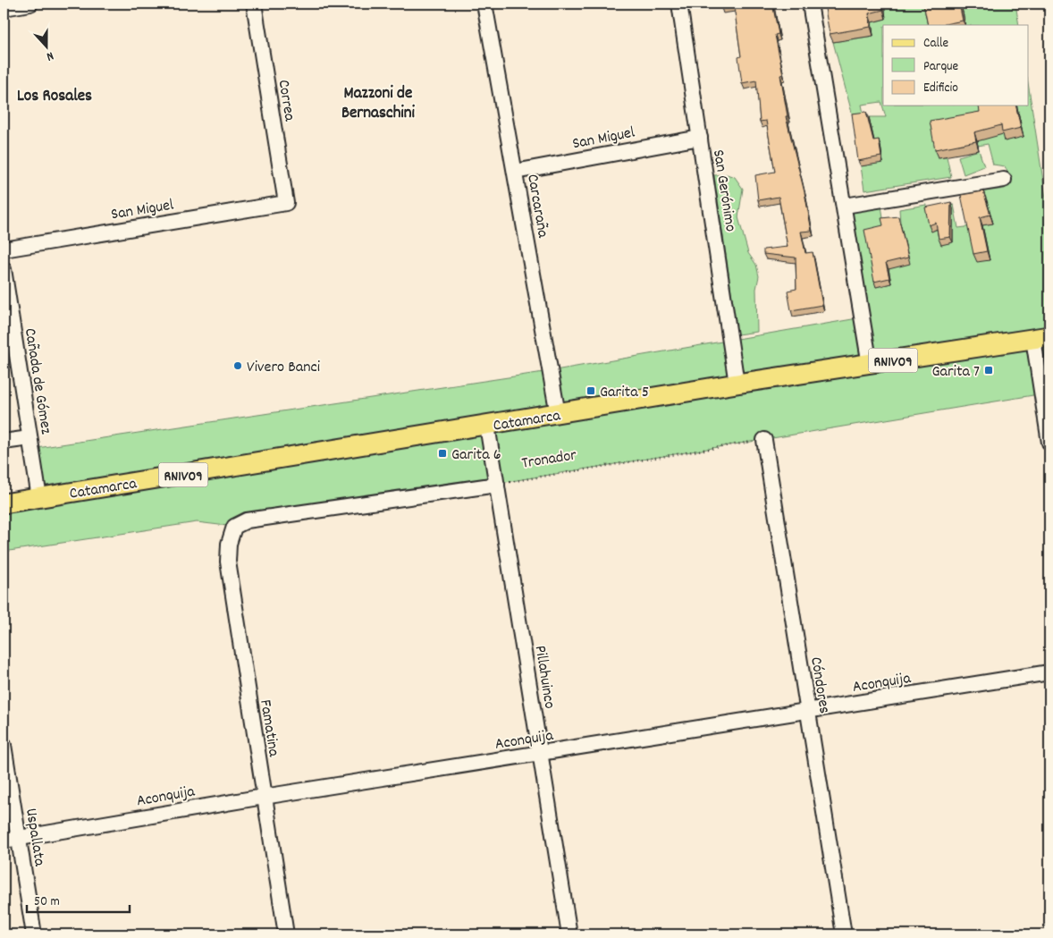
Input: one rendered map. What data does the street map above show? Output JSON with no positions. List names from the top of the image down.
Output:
{
  "streets": {
    "main road": ["RN1V09", "Catamarca"],
    "street": [
      "Correa",
      "San Miguel",
      "San Gerónimo",
      "Carcaraña",
      "Cañada de Gómez",
      "Pillahuinco",
      "Aconquija",
      "Cóndores",
      "Famatina",
      "Uspallata"
    ],
    "path": ["Tronador"]
  },
  "crossings": [
    ["Correa", "San Miguel"],
    ["San Miguel", "San Gerónimo"],
    ["San Miguel", "Carcaraña"],
    ["San Gerónimo", "Catamarca"],
    ["Carcaraña", "Catamarca"],
    ["Cañada de Gómez", "Catamarca"],
    ["Catamarca", "Pillahuinco"],
    ["Tronador", "Pillahuinco"],
    ["Tronador", "Cóndores"],
    ["Tronador", "Famatina"],
    ["Pillahuinco", "Aconquija"],
    ["Pillahuinco", "Famatina"],
    ["Aconquija", "Cóndores"],
    ["Aconquija", "Famatina"],
    ["Aconquija", "Uspallata"]
  ],
  "districts": ["Mazzoni de Bernaschini", "Los Rosales"],
  "places": {
    "other": ["Vivero Banci"],
    "transit": ["Garita 7", "Garita 5", "Garita 6"]
  },
  "legend": ["Calle", "Parque", "Edificio"],
  "scale_bar": "50 m",
  "north": "bottom"
}
